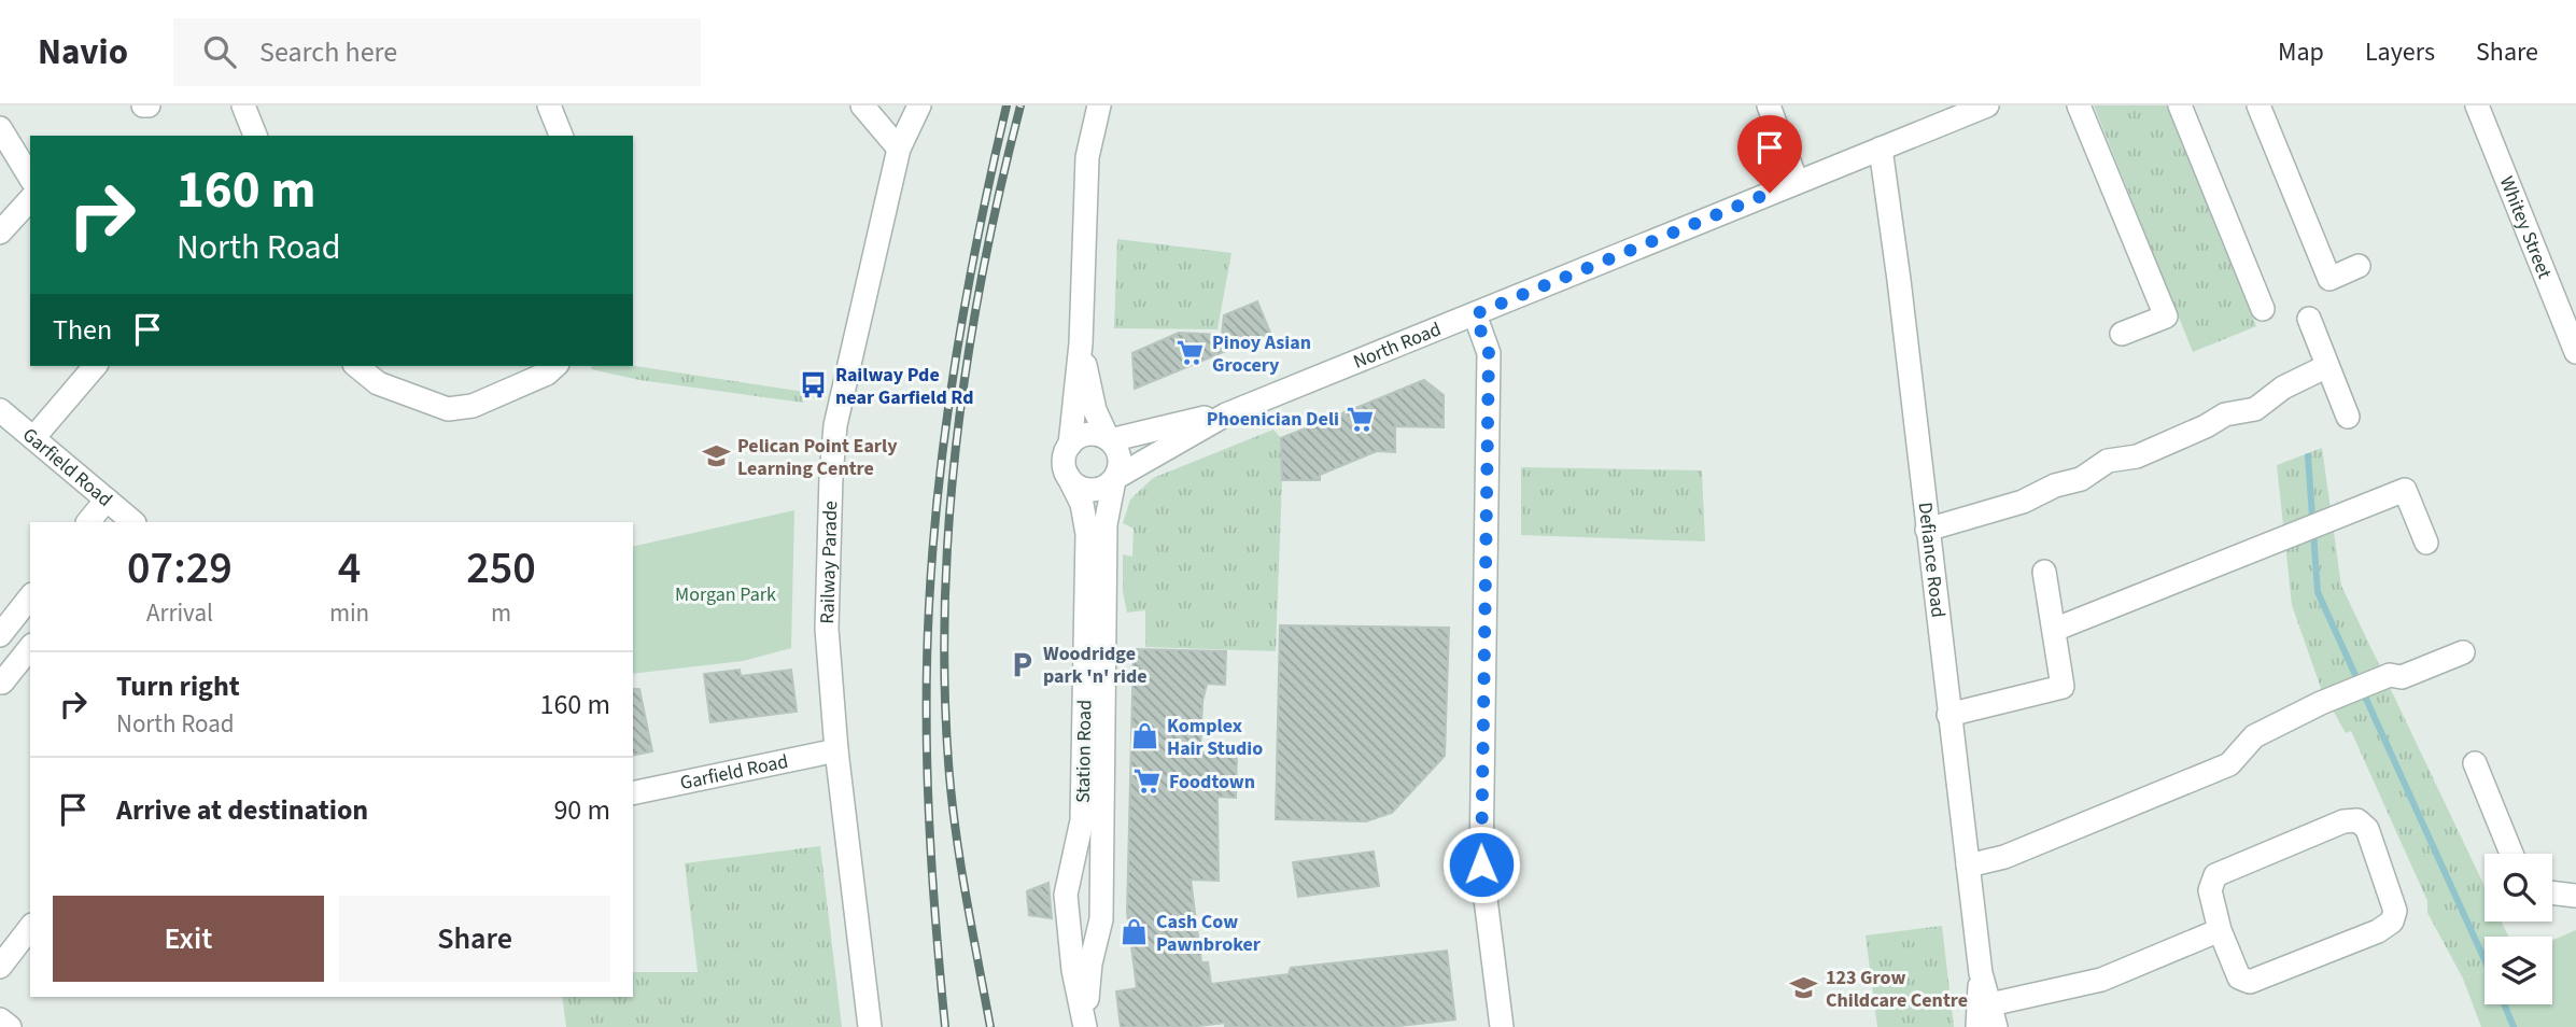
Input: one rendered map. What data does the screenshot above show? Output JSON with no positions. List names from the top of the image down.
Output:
{
  "streets": {
    "street": [
      "Whitey Street",
      "North Road",
      "Garfield Road",
      "Railway Parade",
      "Defiance Road",
      "Station Road"
    ]
  },
  "crossings": [
    ["North Road", "Defiance Road"],
    ["North Road", "Station Road"],
    ["Garfield Road", "Railway Parade"]
  ],
  "parks": ["Morgan Park"],
  "places": {
    "supermarket": ["Pinoy Asian Grocery", "Phoenician Deli", "Foodtown"],
    "bus stop": ["Railway Pde near Garfield Rd"],
    "school or university": ["Pelican Point Early Learning Centre", "123 Grow Childcare Centre"],
    "parking": ["Woodridge park 'n' ride"],
    "shop": ["Komplex Hair Studio", "Cash Cow Pawnbroker"]
  },
  "page": {
    "header": "Navio",
    "search": "Search here",
    "nav": ["Map", "Layers", "Share"],
    "turn": ["160 m", "North Road"],
    "then": "Then",
    "eta": [
      "07:29",
      "Arrival",
      "4",
      "min",
      "250",
      "m"
    ],
    "list": [
      {
        "name": "Turn right",
        "note": "North Road",
        "value": "160 m"
      },
      {
        "name": "Arrive at destination",
        "value": "90 m"
      }
    ],
    "buttons": ["Exit", "Share"]
  }
}
